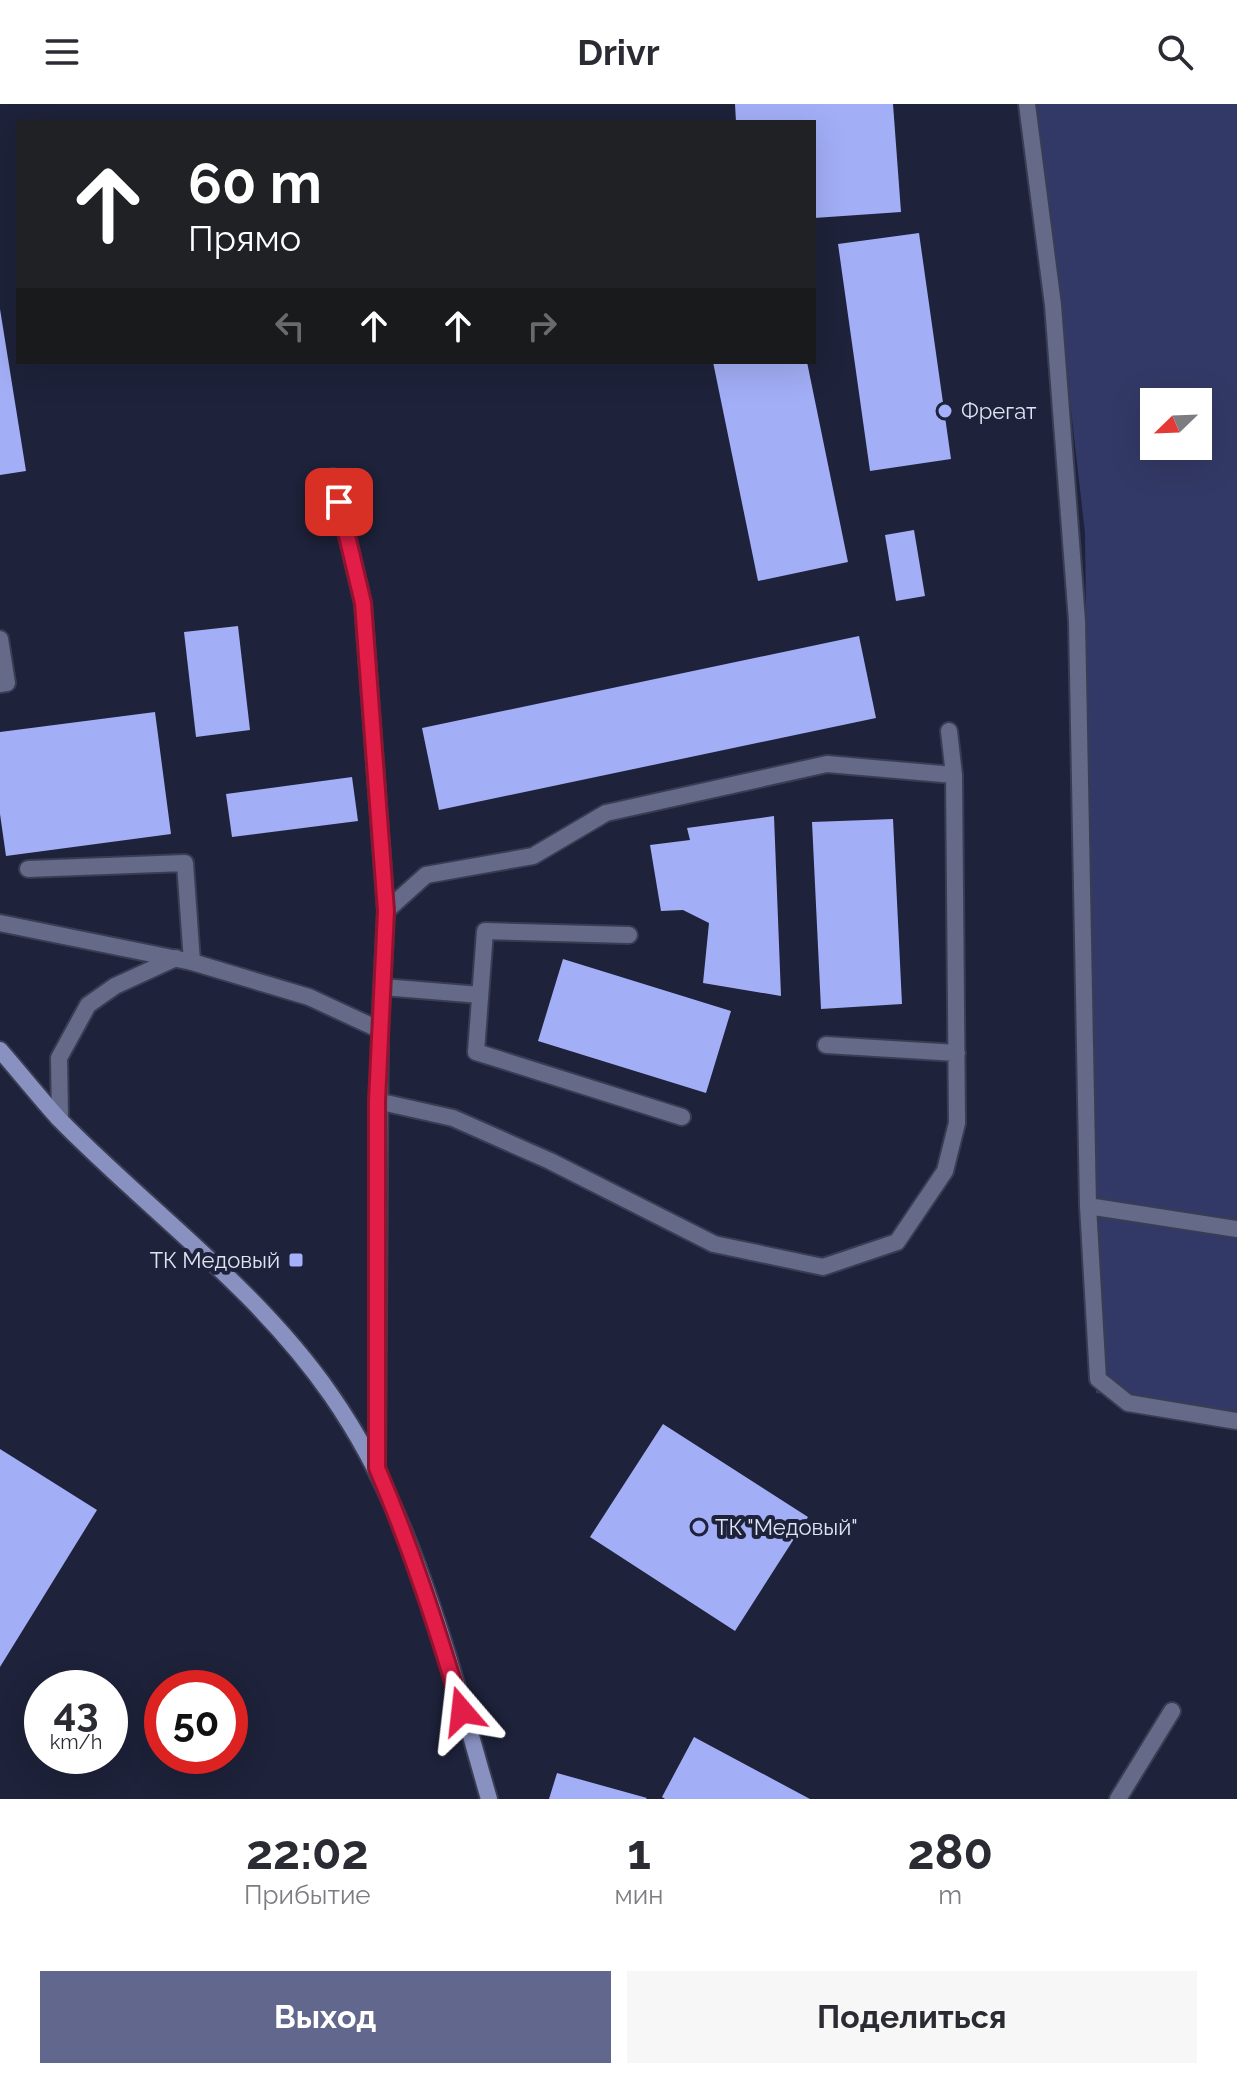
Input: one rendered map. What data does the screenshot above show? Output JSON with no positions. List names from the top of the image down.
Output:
{
  "places": {
    "other": ["Фрегат", "ТК \"Медовый\""],
    "transit": ["ТК Медовый"]
  },
  "north": "bottom left",
  "page": {
    "header": "Drivr",
    "turn": ["60 m", "Прямо"],
    "speed": "43 km/h",
    "limit": "50",
    "eta": [
      "22:02",
      "Прибытие",
      "1",
      "мин",
      "280",
      "m"
    ],
    "buttons": ["Выход", "Поделиться"]
  }
}
